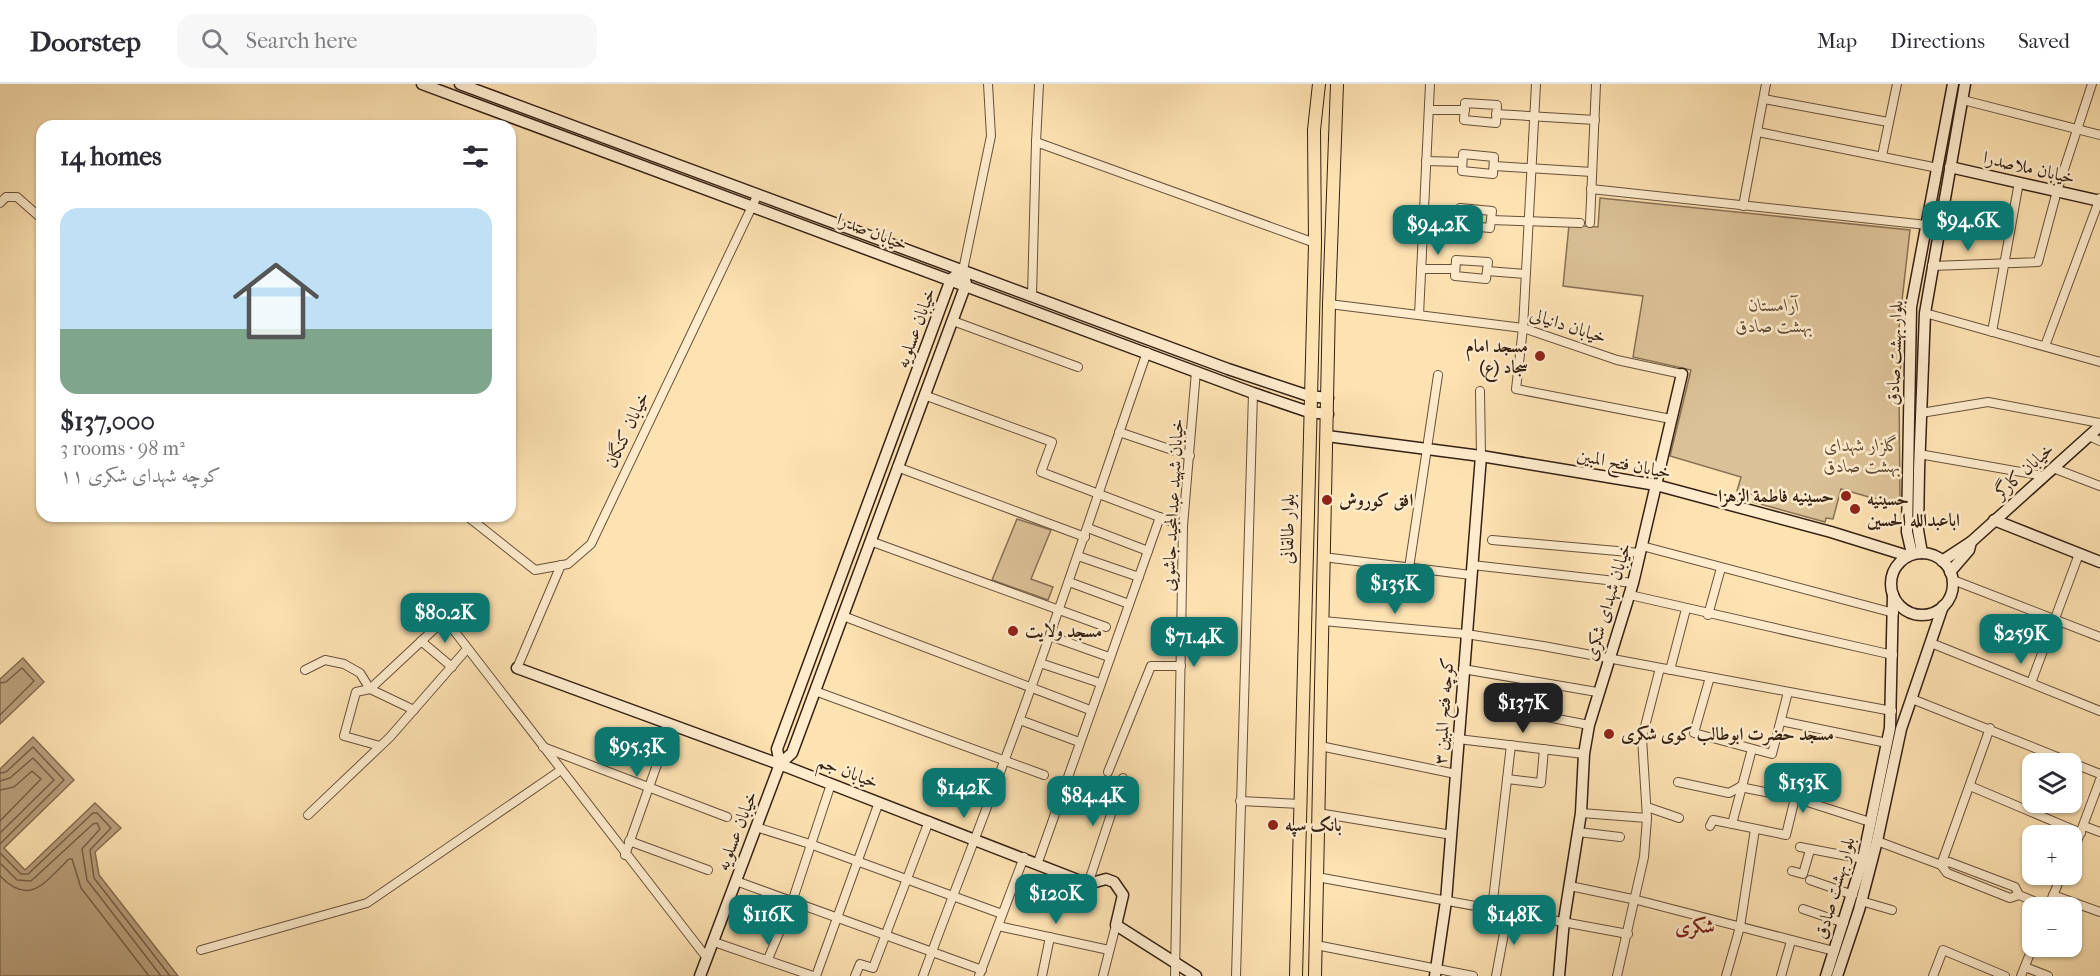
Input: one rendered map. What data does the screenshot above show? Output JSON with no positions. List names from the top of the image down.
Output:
{
  "streets": {
    "main road": ["بلوار طالقانی"],
    "street": [
      "خیابان ملاصدرا",
      "خیابان صدرا",
      "خیابان دانیالی",
      "خیابان عسلویه",
      "بلوار بهشت صادق",
      "خیابان کنگان",
      "خیابان فتح المبین",
      "خیابان کارگر",
      "خیابان شهید عبدالمجید جاشویی",
      "خیابان شهدای شکری",
      "کوچه فتح المبین ۳",
      "خیابان جم"
    ]
  },
  "crossings": [
    ["خیابان ملاصدرا", "بلوار بهشت صادق"],
    ["خیابان صدرا", "خیابان عسلویه"],
    ["خیابان صدرا", "خیابان کنگان"],
    ["خیابان صدرا", "خیابان شهید عبدالمجید جاشویی"],
    ["خیابان صدرا", "بلوار طالقانی"],
    ["خیابان دانیالی", "خیابان فتح المبین"],
    ["خیابان دانیالی", "بلوار طالقانی"],
    ["خیابان دانیالی", "خیابان شهدای شکری"],
    ["خیابان عسلویه", "خیابان جم"],
    ["بلوار بهشت صادق", "خیابان فتح المبین"],
    ["بلوار بهشت صادق", "خیابان کارگر"],
    ["خیابان فتح المبین", "خیابان کارگر"],
    ["خیابان فتح المبین", "بلوار طالقانی"],
    ["خیابان فتح المبین", "خیابان شهدای شکری"],
    ["خیابان فتح المبین", "کوچه فتح المبین ۳"]
  ],
  "districts": ["شکری"],
  "parks": ["آرامستان بهشت صادق", "گلزار شهدای بهشت صادق"],
  "places": [
    "مسجد امام سجاد (ع)",
    "حسینیه فاطمة الزهزا",
    "افق کوروش",
    "حسینیه اباعبدالله الحسین",
    "مسجد ولایت",
    "مسجد حضرت ابوطالب کوی شکری",
    "بانک سپه"
  ],
  "page": {
    "header": "Doorstep",
    "search": "Search here",
    "nav": ["Map", "Directions", "Saved"],
    "heading": "14 homes",
    "list": [
      {
        "name": "$137,000",
        "note": "3 rooms · 98 m² · کوچه شهدای شکری ۱۱"
      }
    ],
    "price": [
      "$94.6K",
      "$94.2K",
      "$135K",
      "$80.2K",
      "$259K",
      "$71.4K",
      "$137K",
      "$95.3K",
      "$153K",
      "$142K",
      "$84.4K",
      "$120K",
      "$116K",
      "$148K"
    ],
    "map_buttons": ["+", "−"]
  }
}
